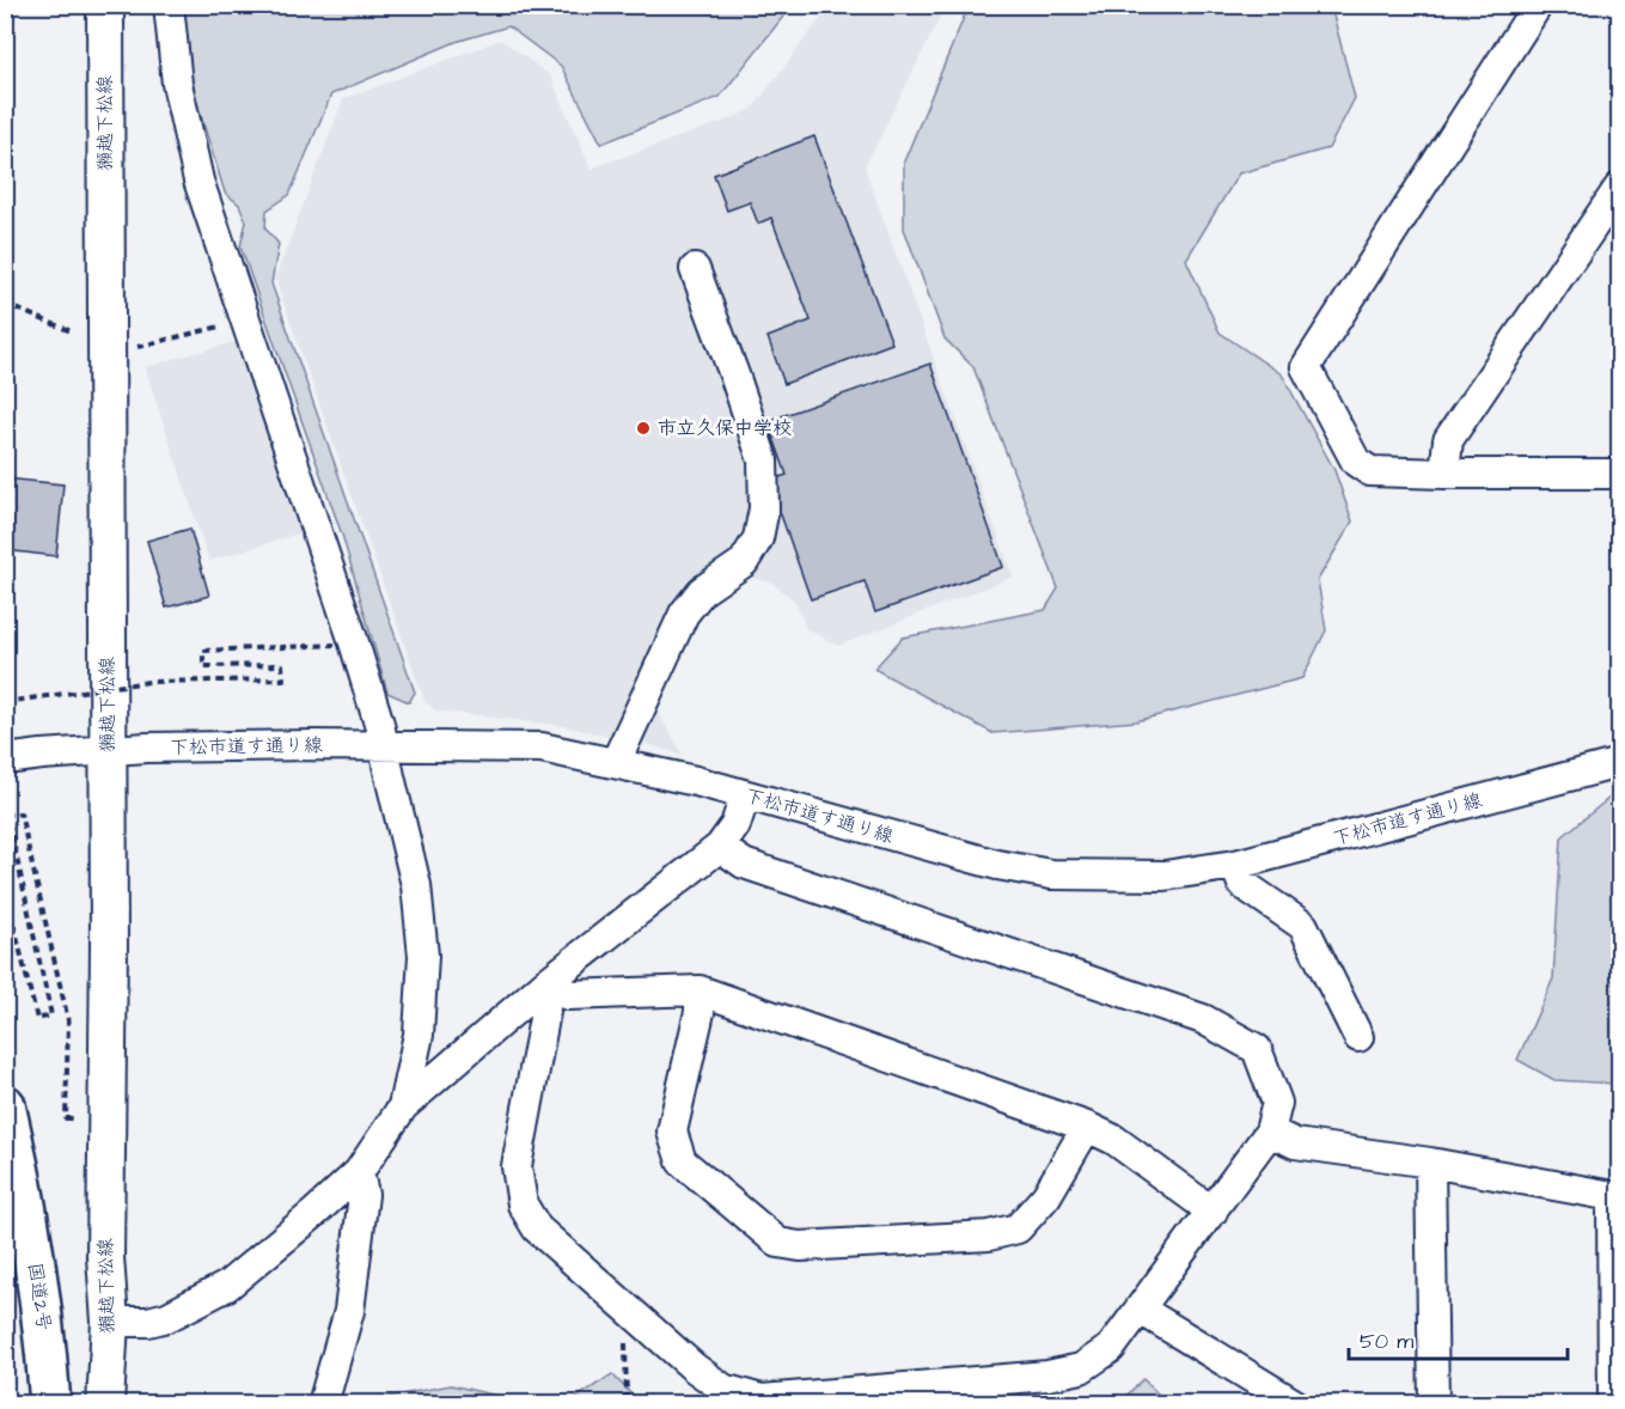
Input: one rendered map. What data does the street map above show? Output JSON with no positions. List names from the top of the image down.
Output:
{
  "streets": {
    "highway": ["国道2号"],
    "main road": ["獺越下松線"],
    "street": ["下松市道す通り線"]
  },
  "crossings": [
    ["獺越下松線", "下松市道す通り線"]
  ],
  "places": ["市立久保中学校"],
  "scale_bar": "50 m"
}
